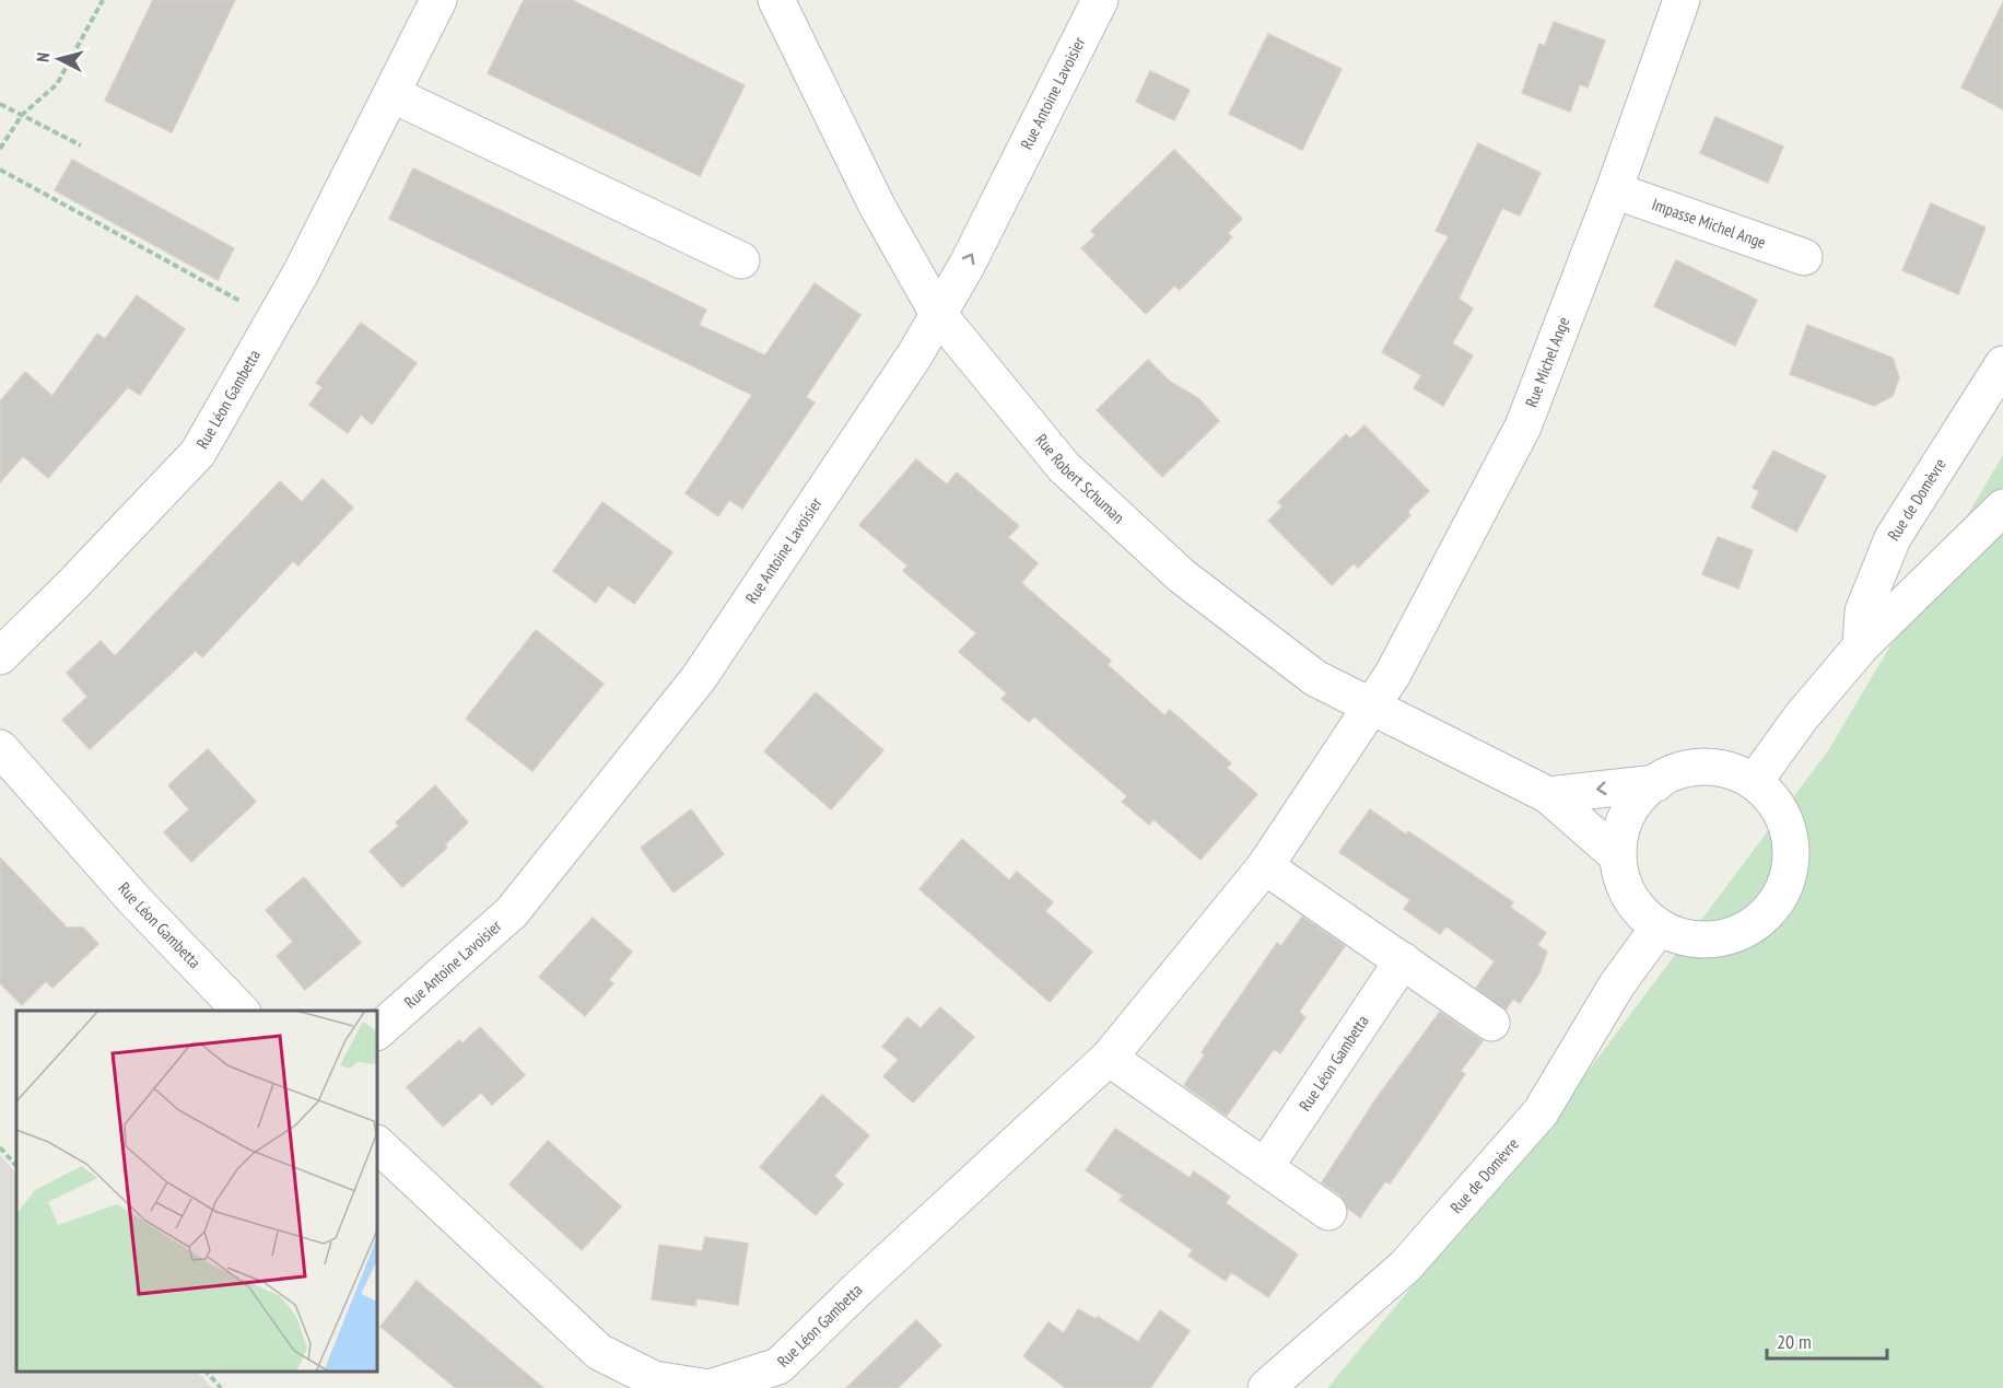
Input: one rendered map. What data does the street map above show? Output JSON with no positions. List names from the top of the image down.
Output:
{
  "streets": {
    "street": [
      "Rue Antoine Lavoisier",
      "Impasse Michel Ange",
      "Rue Michel Ange",
      "Rue Léon Gambetta",
      "Rue Robert Schuman",
      "Rue de Domèvre"
    ]
  },
  "crossings": [
    ["Rue Antoine Lavoisier", "Rue Robert Schuman"],
    ["Impasse Michel Ange", "Rue Michel Ange"],
    ["Rue Michel Ange", "Rue Léon Gambetta"],
    ["Rue Michel Ange", "Rue Robert Schuman"],
    ["Rue Léon Gambetta", "Rue Robert Schuman"],
    ["Rue Robert Schuman", "Rue de Domèvre"]
  ],
  "scale_bar": "20 m",
  "north": "left"
}
